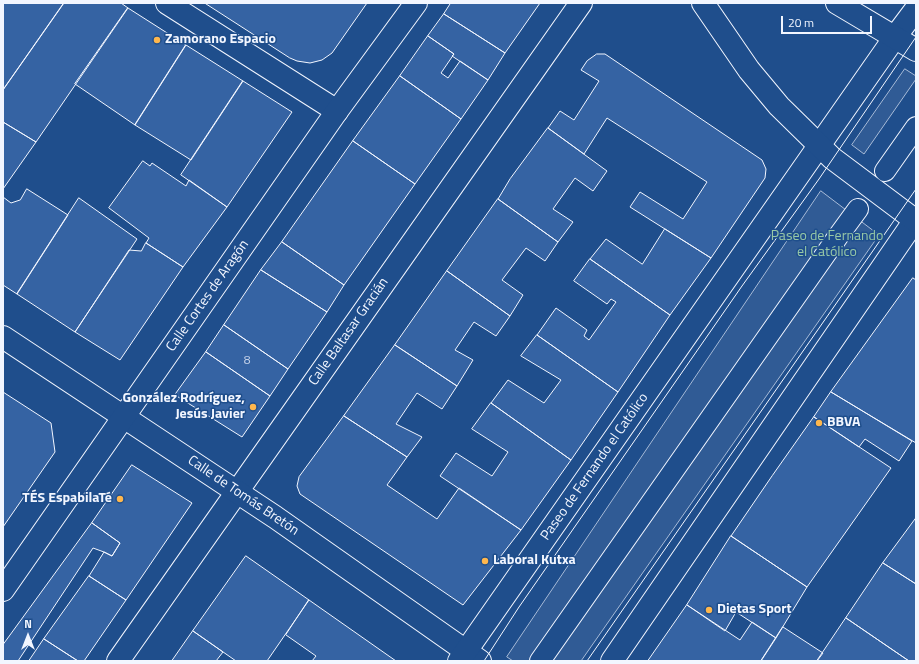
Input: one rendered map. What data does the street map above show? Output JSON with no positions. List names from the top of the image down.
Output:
{
  "streets": {
    "main road": [
      "Calle Cortes de Aragón",
      "Calle Baltasar Gracián",
      "Paseo de Fernando el Católico",
      "Calle de Tomás Bretón"
    ]
  },
  "crossings": [
    ["Calle Cortes de Aragón", "Calle de Tomás Bretón"],
    ["Calle Baltasar Gracián", "Calle de Tomás Bretón"],
    ["Paseo de Fernando el Católico", "Calle de Tomás Bretón"]
  ],
  "parks": ["Paseo de Fernando el Católico"],
  "places": [
    "Zamorano Espacio",
    "González Rodríguez, Jesús Javier",
    "BBVA",
    "TÉS EspabilaTé",
    "Laboral Kutxa",
    "Dietas Sport"
  ],
  "house_numbers": ["8"],
  "scale_bar": "20 m",
  "north": "top"
}
